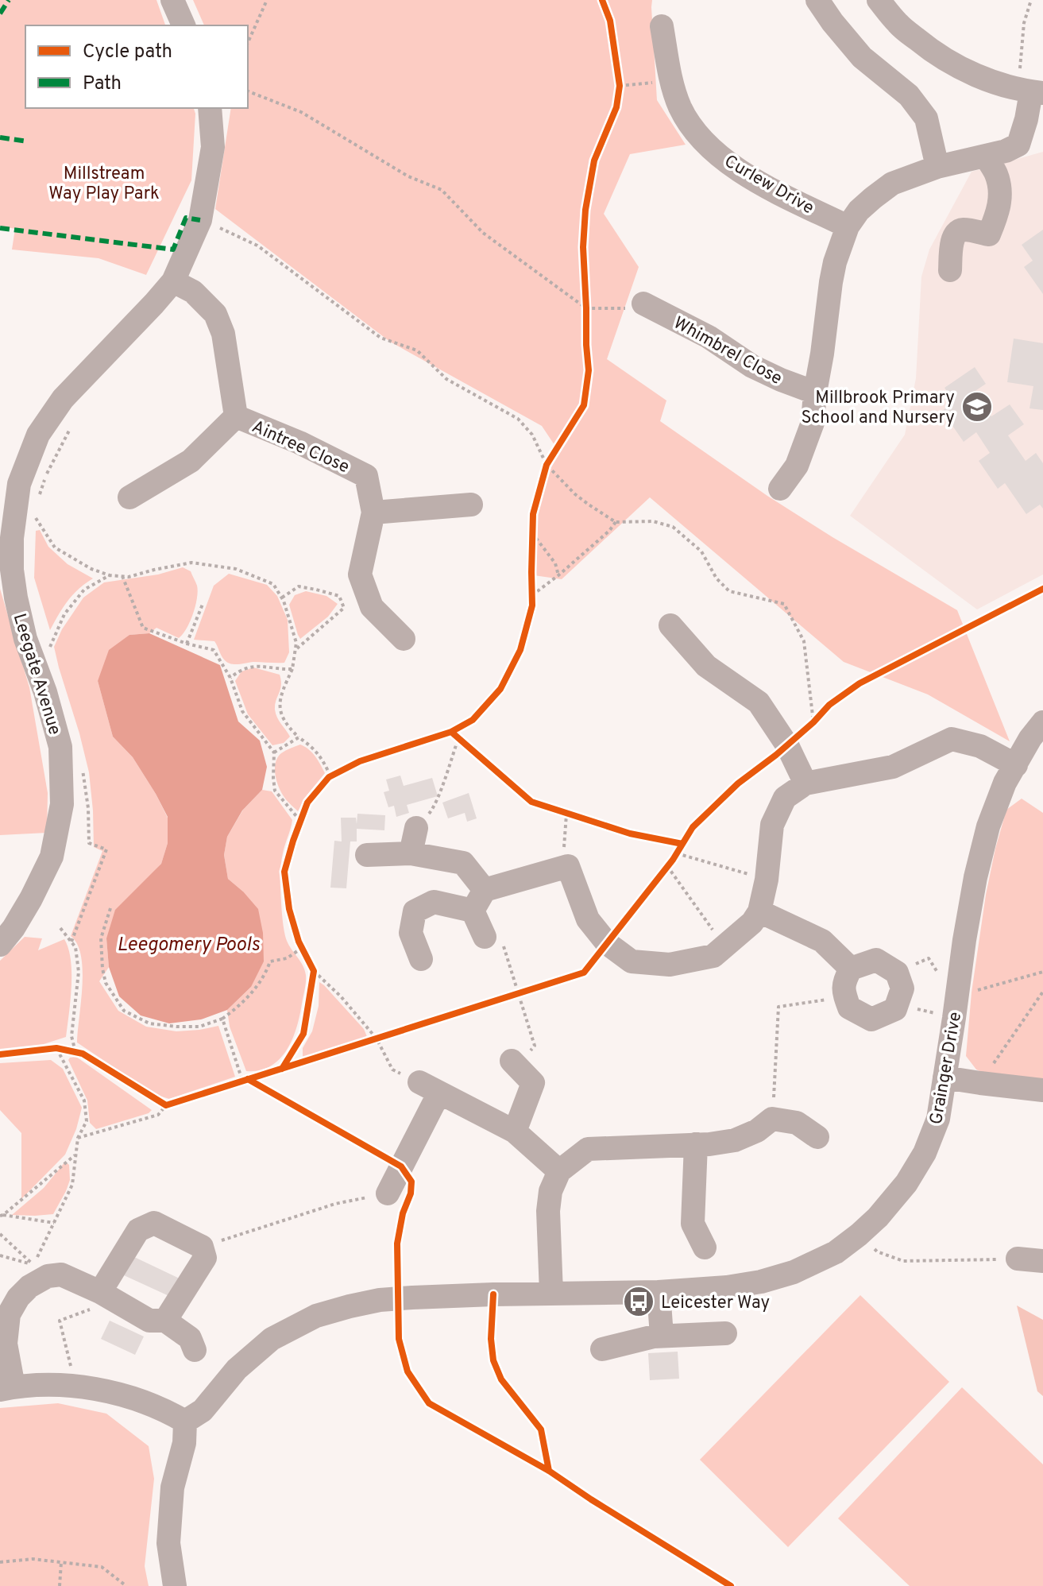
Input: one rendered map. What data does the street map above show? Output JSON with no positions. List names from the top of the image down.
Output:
{
  "streets": {
    "street": [
      "Curlew Drive",
      "Whimbrel Close",
      "Aintree Close",
      "Leegate Avenue",
      "Grainger Drive"
    ]
  },
  "crossings": [
    ["Aintree Close", "Leegate Avenue"]
  ],
  "water": ["Leegomery Pools"],
  "parks": ["Millstream Way Play Park"],
  "places": {
    "school or university": ["Millbrook Primary School and Nursery"],
    "bus stop": ["Leicester Way"]
  },
  "legend": ["Cycle path", "Path"]
}
